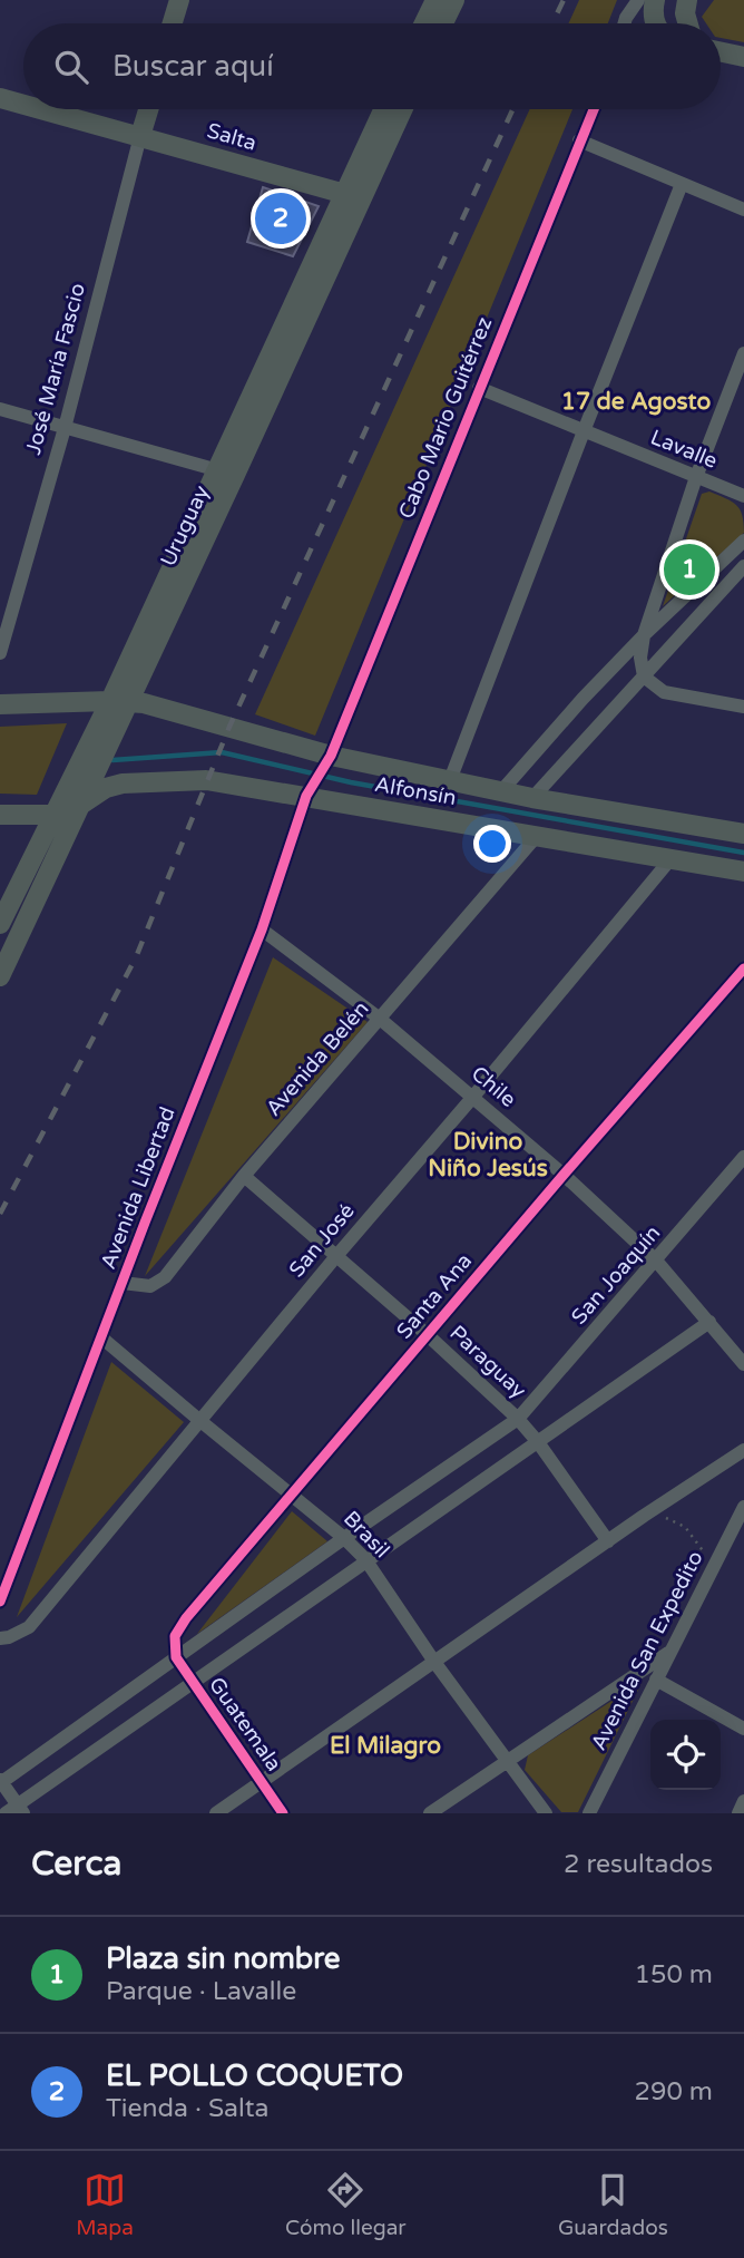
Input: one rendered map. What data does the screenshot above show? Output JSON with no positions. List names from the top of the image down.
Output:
{
  "streets": {
    "street": [
      "Salta",
      "José María Fascio",
      "Cabo Mario Guitérrez",
      "Lavalle",
      "Uruguay",
      "Alfonsín",
      "Avenida Belén",
      "Chile",
      "Avenida Libertad",
      "San José",
      "San Joaquín",
      "Santa Ana",
      "Paraguay",
      "Brasil",
      "Avenida San Expedito",
      "Guatemala"
    ]
  },
  "crossings": [
    ["Salta", "José María Fascio"],
    ["Salta", "Uruguay"],
    ["Cabo Mario Guitérrez", "Lavalle"],
    ["Cabo Mario Guitérrez", "Alfonsín"],
    ["Cabo Mario Guitérrez", "Avenida Libertad"],
    ["Uruguay", "Alfonsín"],
    ["Alfonsín", "Avenida Belén"],
    ["Alfonsín", "Avenida Libertad"],
    ["Alfonsín", "San José"],
    ["Avenida Belén", "Chile"],
    ["Avenida Belén", "Avenida Libertad"],
    ["Avenida Belén", "Paraguay"],
    ["Chile", "Avenida Libertad"],
    ["Chile", "San José"],
    ["Chile", "San Joaquín"],
    ["Chile", "Santa Ana"],
    ["Avenida Libertad", "Brasil"],
    ["San José", "Paraguay"],
    ["San José", "Brasil"],
    ["San Joaquín", "Santa Ana"],
    ["San Joaquín", "Paraguay"],
    ["San Joaquín", "Brasil"],
    ["San Joaquín", "Guatemala"],
    ["Santa Ana", "Paraguay"],
    ["Santa Ana", "Brasil"],
    ["Santa Ana", "Guatemala"]
  ],
  "districts": ["17 de Agosto", "Divino Niño Jesús", "El Milagro"],
  "page": {
    "search": "Buscar aquí",
    "pins": ["2", "1"],
    "heading": ["Cerca", "2 resultados"],
    "list": [
      {
        "mark": "1",
        "name": "Plaza sin nombre",
        "note": "Parque · Lavalle",
        "value": "150 m"
      },
      {
        "mark": "2",
        "name": "EL POLLO COQUETO",
        "note": "Tienda · Salta",
        "value": "290 m"
      }
    ],
    "nav": ["Mapa", "Cómo llegar", "Guardados"]
  }
}
